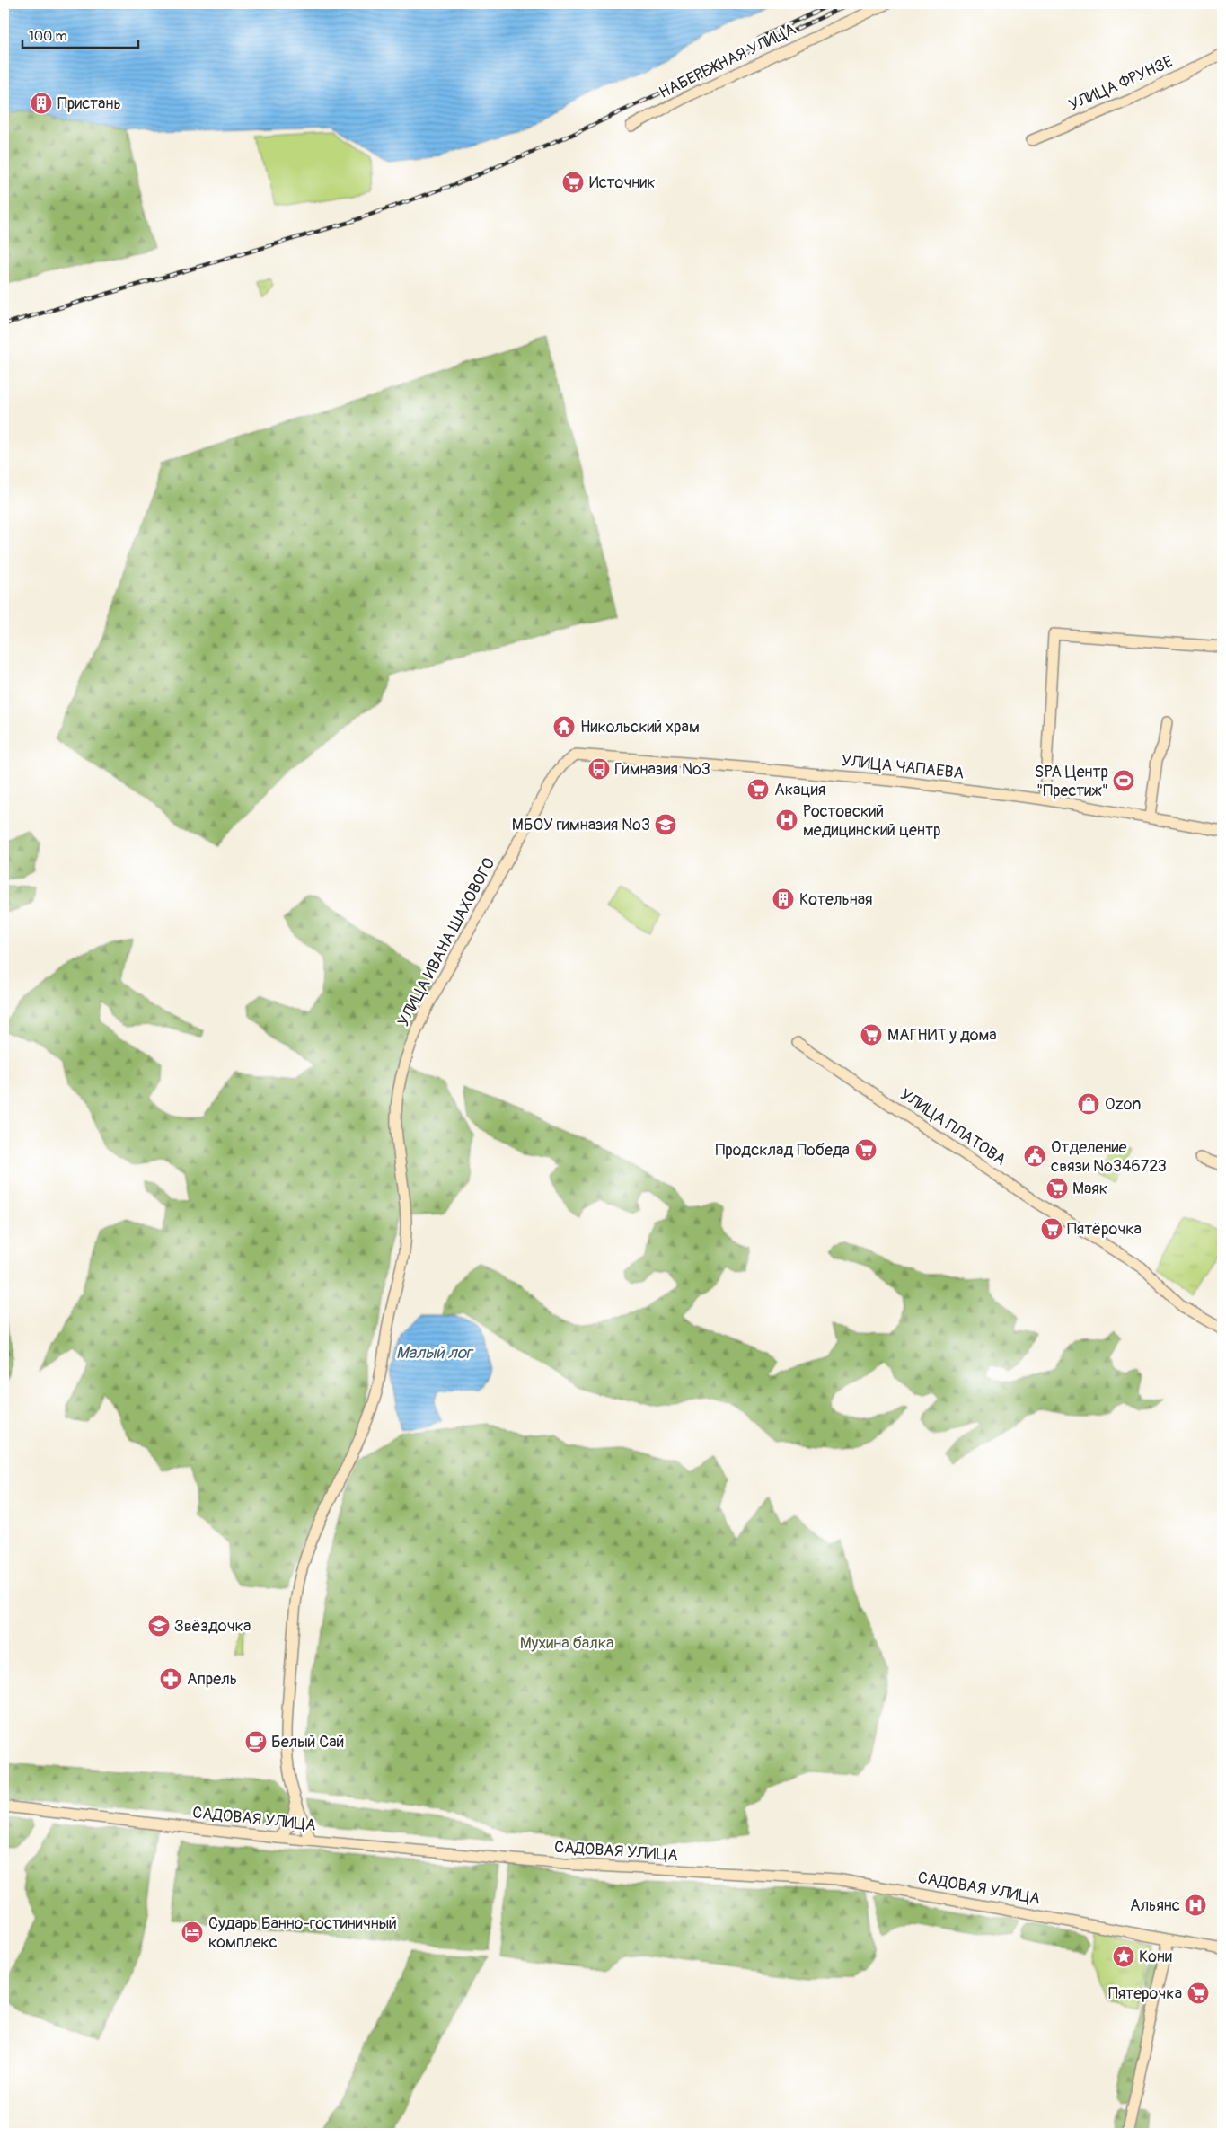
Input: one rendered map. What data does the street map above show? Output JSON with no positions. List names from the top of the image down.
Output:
{
  "streets": {
    "main road": [
      "НАБЕРЕЖНАЯ УЛИЦА",
      "УЛИЦА ФРУНЗЕ",
      "УЛИЦА ЧАПАЕВА",
      "УЛИЦА ИВАНА ШАХОВОГО",
      "УЛИЦА ПЛАТОВА",
      "САДОВАЯ УЛИЦА"
    ]
  },
  "crossings": [
    ["УЛИЦА ЧАПАЕВА", "УЛИЦА ИВАНА ШАХОВОГО"],
    ["УЛИЦА ИВАНА ШАХОВОГО", "САДОВАЯ УЛИЦА"]
  ],
  "water": ["Малый лог"],
  "parks": ["Мухина балка"],
  "places": {
    "building": ["Пристань", "Котельная"],
    "supermarket": [
      "Источник",
      "Акация",
      "МАГНИТ у дома",
      "Продсклад Победа",
      "Маяк",
      "Пятёрочка",
      "Пятерочка"
    ],
    "temple": ["Никольский храм"],
    "bus stop": ["Гимназия №3"],
    "sports": ["SPA Центр \"Престиж\""],
    "hospital": ["Ростовский медицинский центр", "Альянс"],
    "school or university": ["МБОУ гимназия №3", "Звёздочка"],
    "shop": ["Ozon"],
    "public building": ["Отделение связи №346723"],
    "pharmacy": ["Апрель"],
    "cafe": ["Белый Сай"],
    "hotel": ["Сударь Банно-гостиничный комплекс"],
    "place": ["Кони"]
  },
  "scale_bar": "100 m"
}
